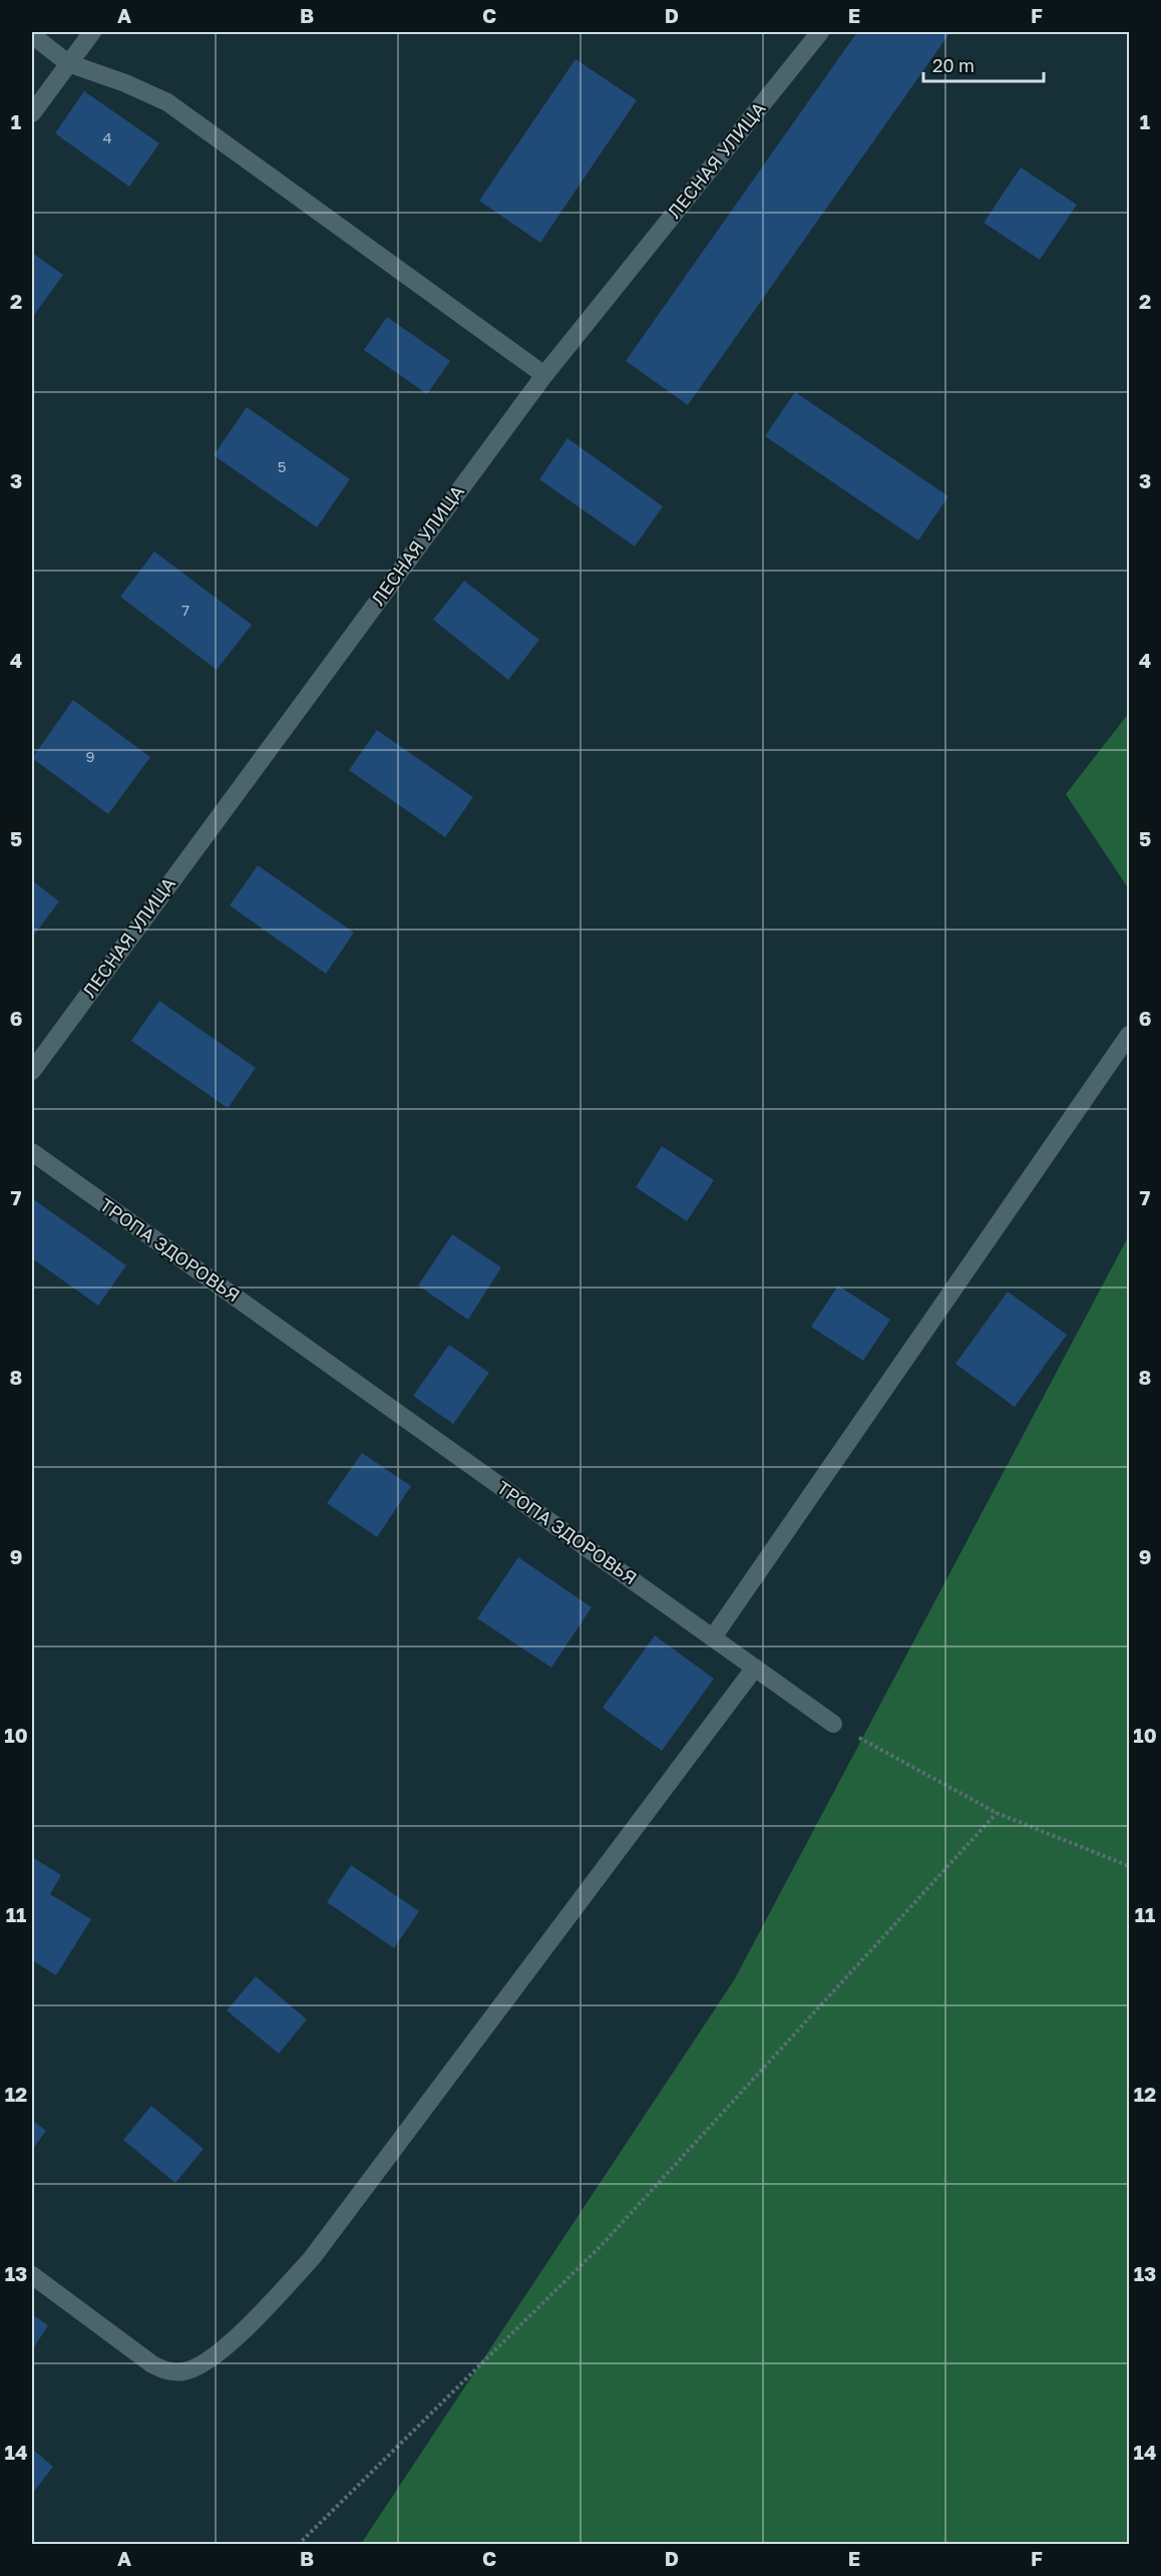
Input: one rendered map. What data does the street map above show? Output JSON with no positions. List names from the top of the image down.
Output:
{
  "streets": {
    "street": ["ЛЕСНАЯ УЛИЦА", "ТРОПА ЗДОРОВЬЯ"]
  },
  "house_numbers": [
    "4",
    "5",
    "7",
    "9"
  ],
  "scale_bar": "20 m",
  "grid": {
    "columns": [
      "A",
      "B",
      "C",
      "D",
      "E",
      "F"
    ],
    "rows": [
      "1",
      "2",
      "3",
      "4",
      "5",
      "6",
      "7",
      "8",
      "9",
      "10",
      "11",
      "12",
      "13",
      "14"
    ]
  }
}
